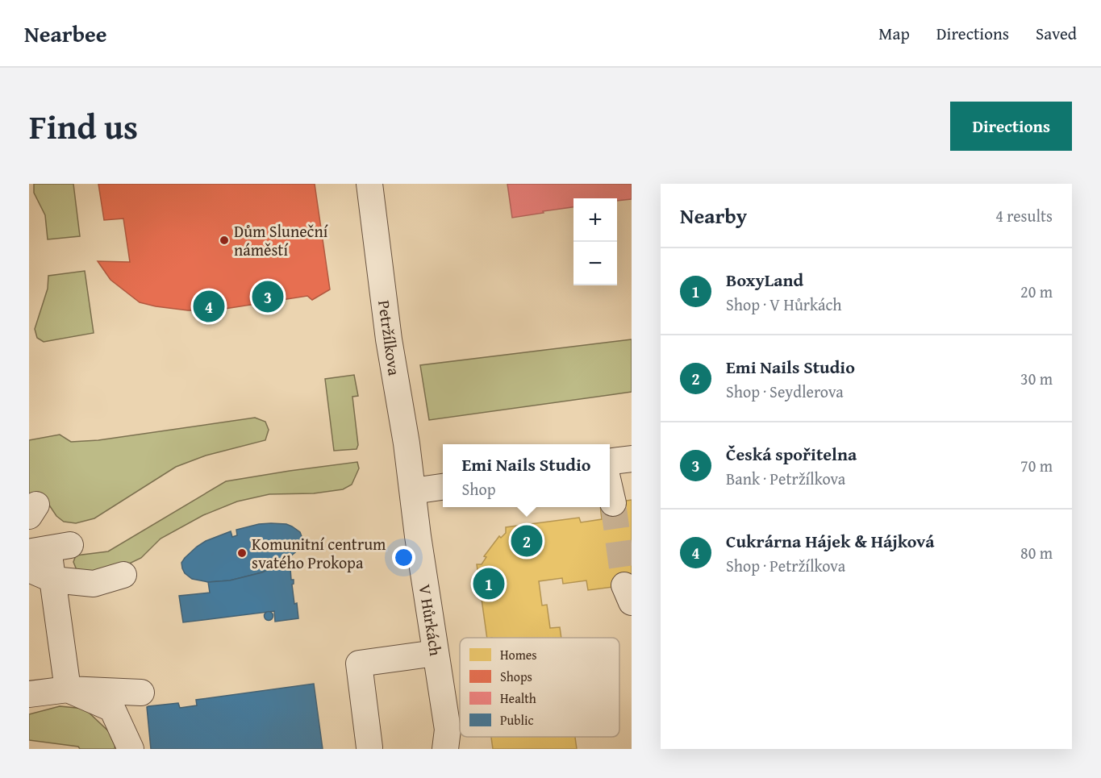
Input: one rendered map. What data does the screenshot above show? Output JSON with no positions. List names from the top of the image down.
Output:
{
  "streets": {
    "street": ["Petržílkova", "V Hůrkách"]
  },
  "crossings": [
    ["Petržílkova", "V Hůrkách"]
  ],
  "places": ["Dům Sluneční náměstí", "Komunitní centrum svatého Prokopa"],
  "legend": [
    "Homes",
    "Shops",
    "Health",
    "Public"
  ],
  "page": {
    "header": "Nearbee",
    "nav": ["Map", "Directions", "Saved"],
    "title": "Find us",
    "buttons": "Directions",
    "heading": ["Nearby", "4 results"],
    "map_buttons": ["+", "−"],
    "list": [
      {
        "mark": "1",
        "name": "BoxyLand",
        "note": "Shop · V Hůrkách",
        "value": "20 m"
      },
      {
        "mark": "2",
        "name": "Emi Nails Studio",
        "note": "Shop · Seydlerova",
        "value": "30 m"
      },
      {
        "mark": "3",
        "name": "Česká spořitelna",
        "note": "Bank · Petržílkova",
        "value": "70 m"
      },
      {
        "mark": "4",
        "name": "Cukrárna Hájek & Hájková",
        "note": "Shop · Petržílkova",
        "value": "80 m"
      }
    ],
    "pins": [
      "3",
      "4",
      "2",
      "1"
    ],
    "popup": ["Emi Nails Studio", "Shop"]
  }
}
